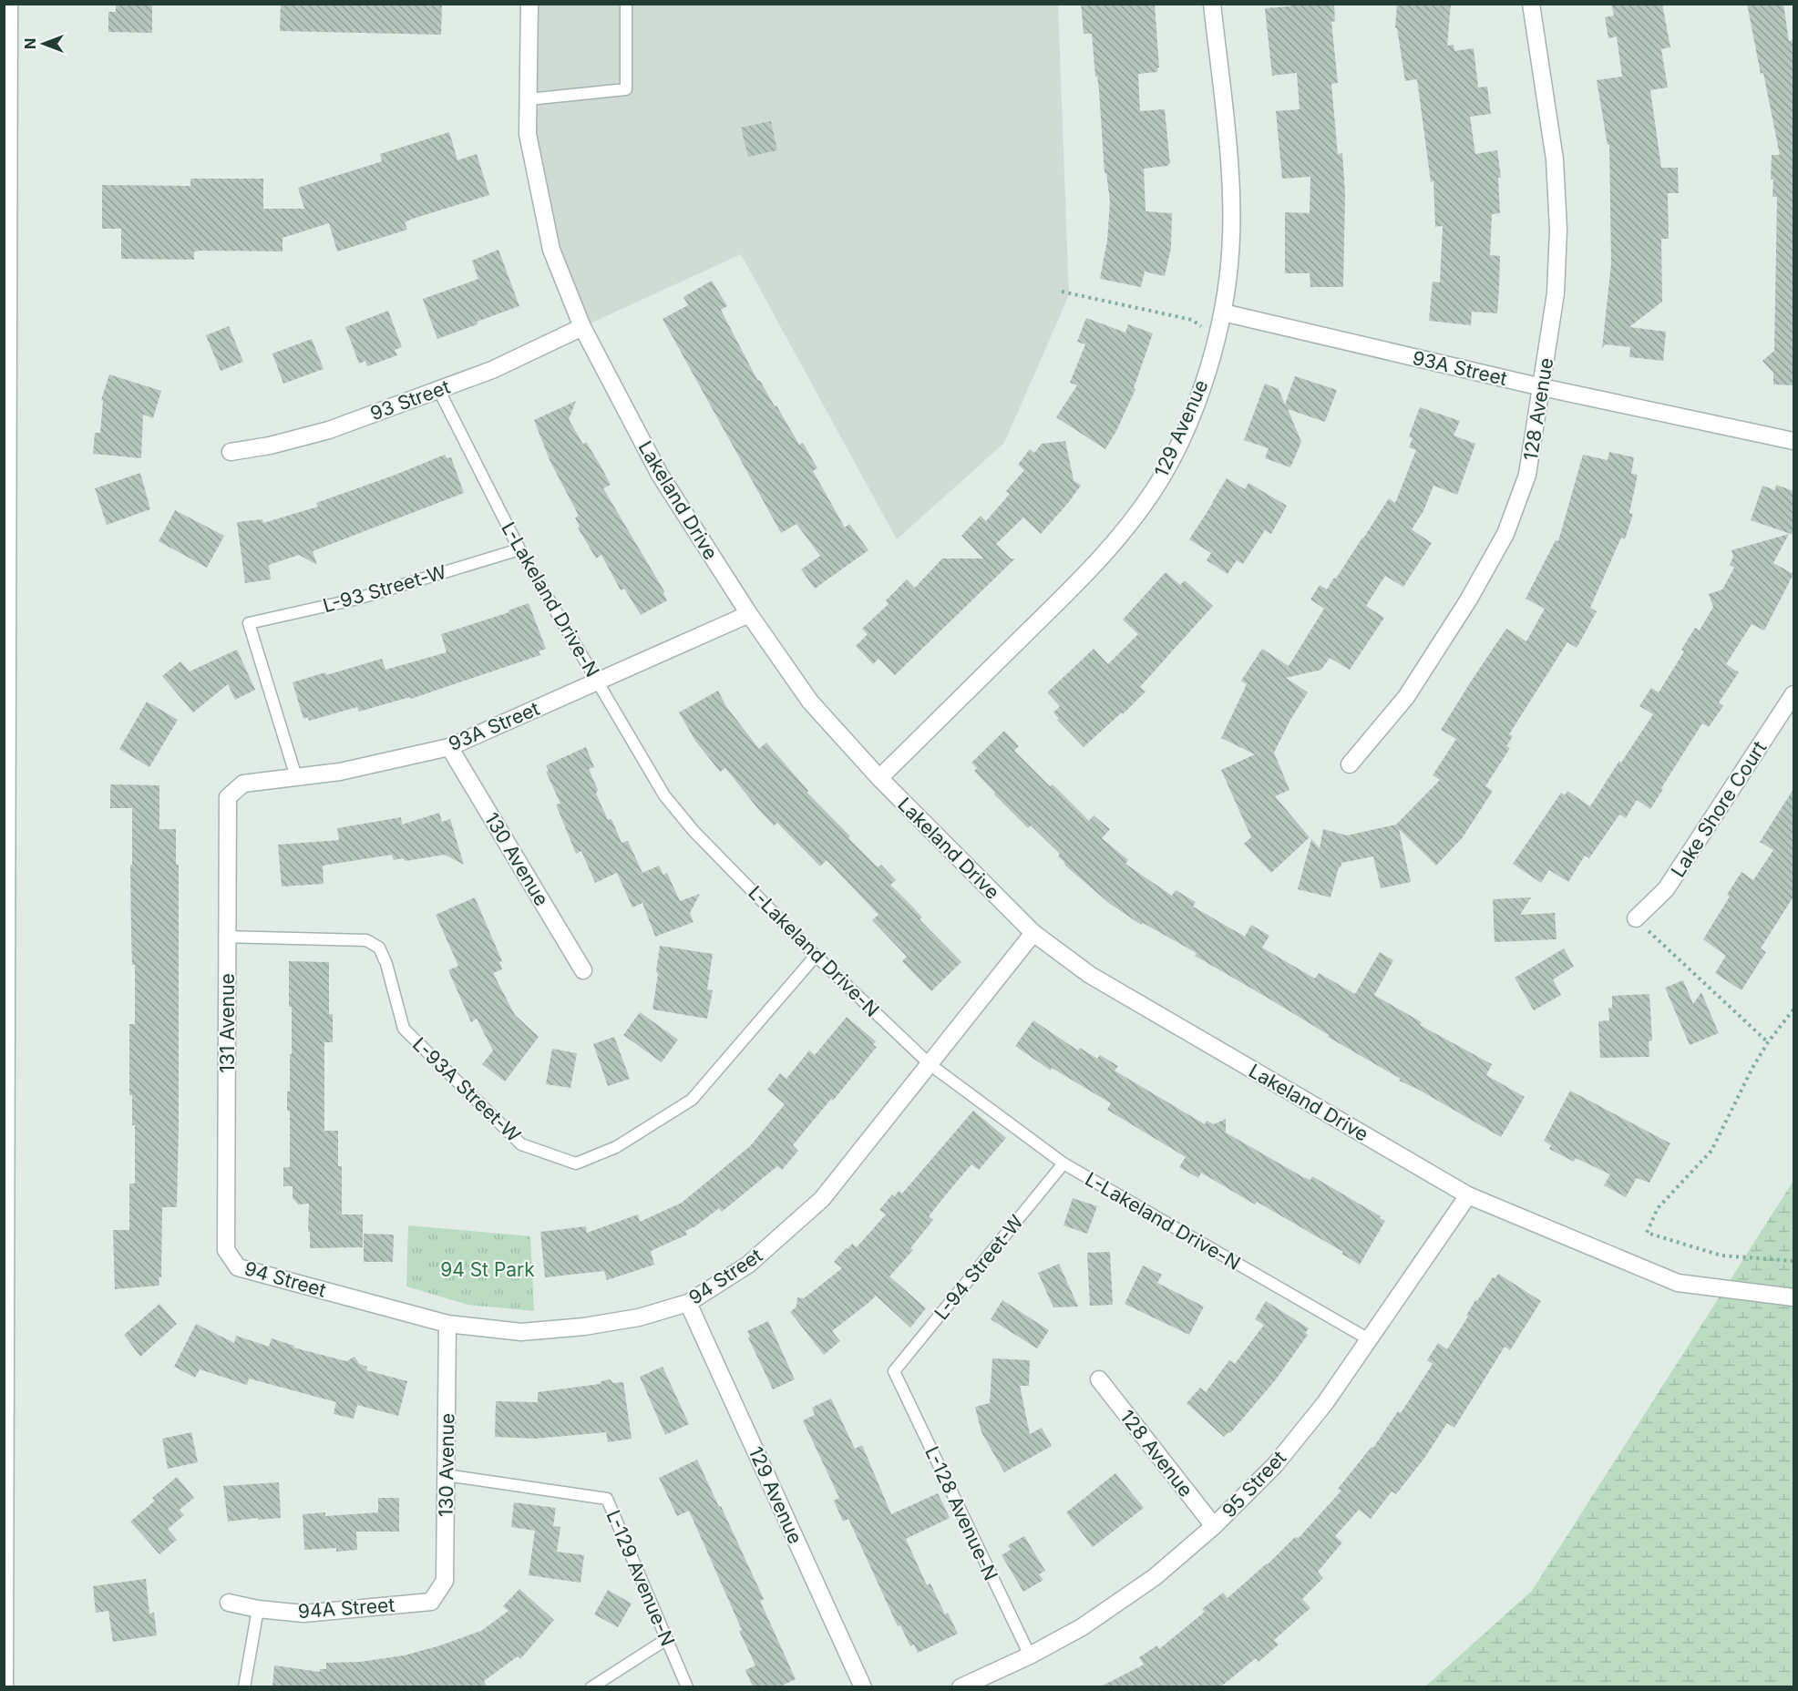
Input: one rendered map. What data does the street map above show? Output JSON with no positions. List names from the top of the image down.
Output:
{
  "streets": {
    "street": [
      "93A Street",
      "93 Street",
      "128 Avenue",
      "129 Avenue",
      "Lakeland Drive",
      "Lake Shore Court",
      "130 Avenue",
      "131 Avenue",
      "94 Street",
      "95 Street",
      "94A Street"
    ],
    "lane": [
      "L-93 Street-W",
      "L-Lakeland Drive-N",
      "L-93A Street-W",
      "L-94 Street-W",
      "L-128 Avenue-N",
      "L-129 Avenue-N"
    ]
  },
  "crossings": [
    ["93A Street", "128 Avenue"],
    ["93A Street", "129 Avenue"],
    ["93A Street", "Lakeland Drive"],
    ["93A Street", "L-93 Street-W"],
    ["93A Street", "L-Lakeland Drive-N"],
    ["93A Street", "130 Avenue"],
    ["93A Street", "131 Avenue"],
    ["93 Street", "Lakeland Drive"],
    ["93 Street", "L-Lakeland Drive-N"],
    ["128 Avenue", "95 Street"],
    ["129 Avenue", "Lakeland Drive"],
    ["129 Avenue", "94 Street"],
    ["Lakeland Drive", "94 Street"],
    ["Lakeland Drive", "95 Street"],
    ["L-93 Street-W", "L-Lakeland Drive-N"],
    ["L-Lakeland Drive-N", "L-93A Street-W"],
    ["L-Lakeland Drive-N", "L-94 Street-W"],
    ["L-Lakeland Drive-N", "94 Street"],
    ["L-Lakeland Drive-N", "95 Street"],
    ["130 Avenue", "94 Street"],
    ["130 Avenue", "L-129 Avenue-N"],
    ["130 Avenue", "94A Street"],
    ["131 Avenue", "L-93A Street-W"],
    ["131 Avenue", "94 Street"],
    ["L-94 Street-W", "L-128 Avenue-N"],
    ["95 Street", "L-128 Avenue-N"]
  ],
  "parks": ["94 St Park"],
  "north": "left"
}
